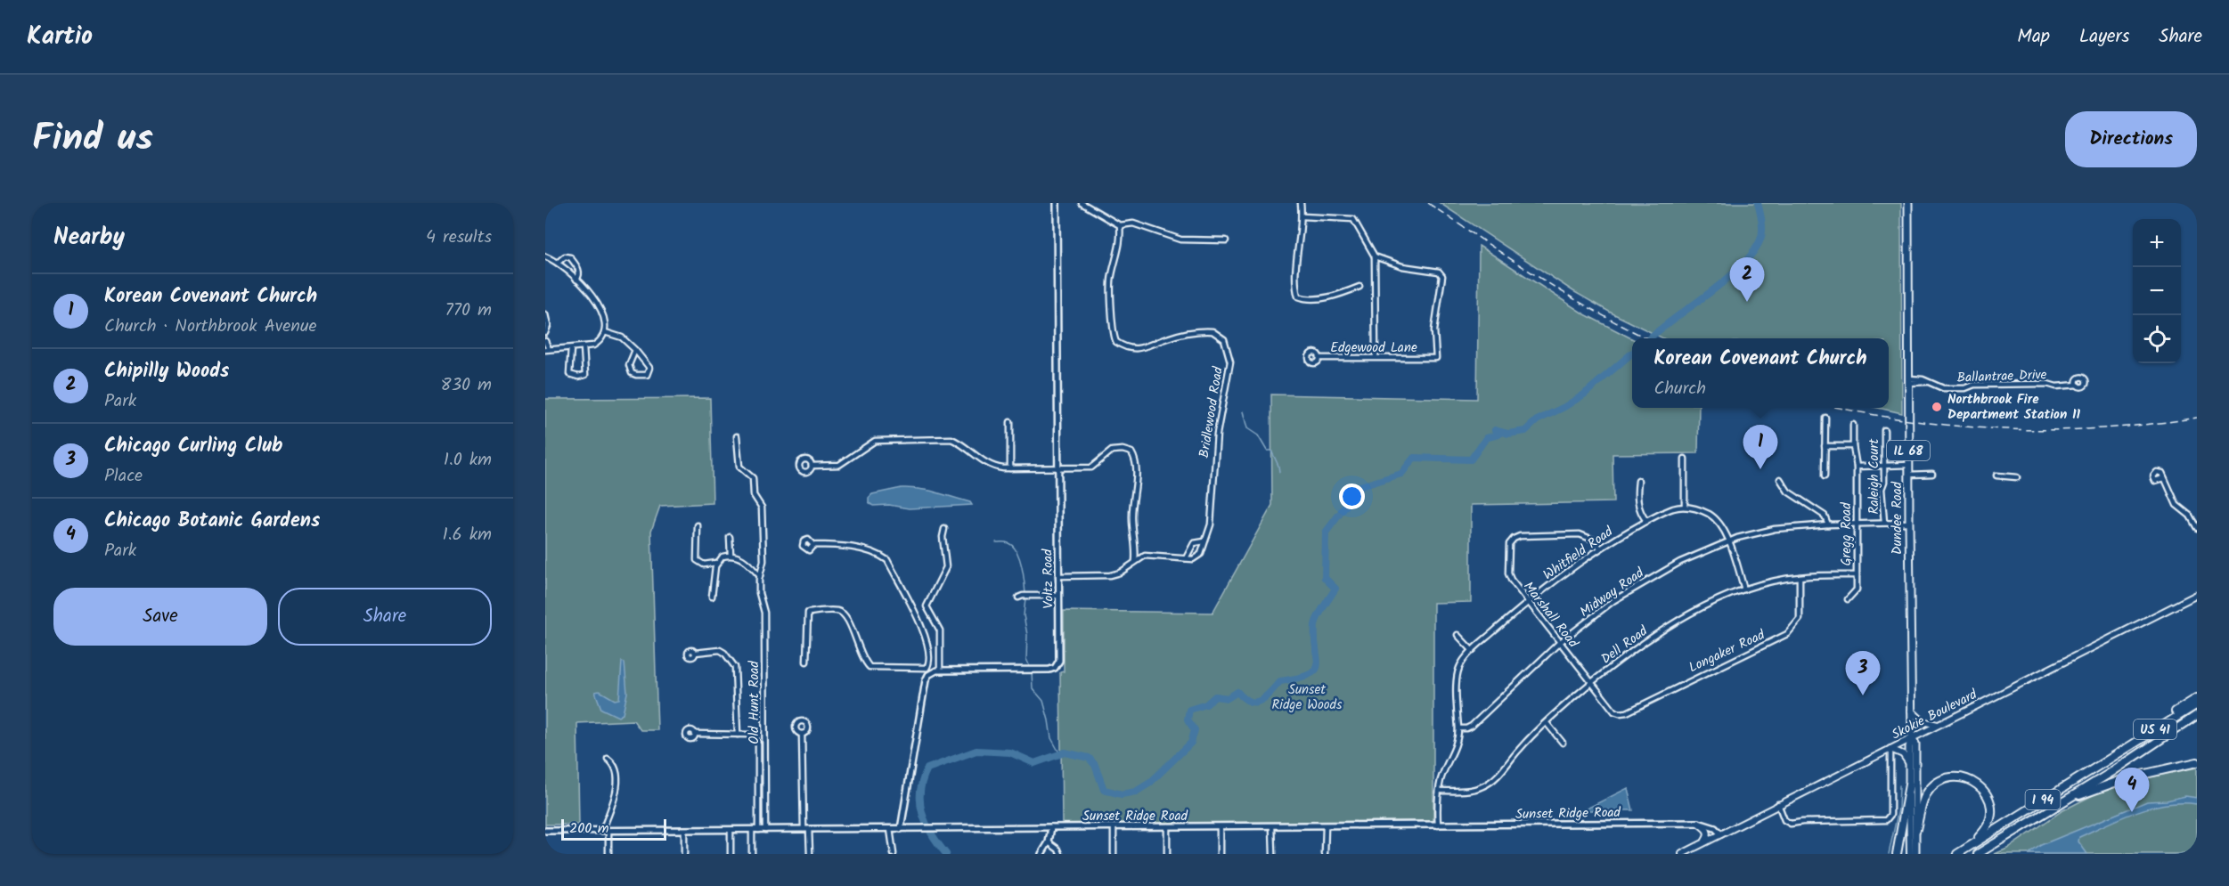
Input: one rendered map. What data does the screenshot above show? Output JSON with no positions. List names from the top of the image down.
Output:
{
  "streets": {
    "highway": ["US 41", "I 94"],
    "main road": ["IL 68", "Dundee Road", "Skokie Boulevard"],
    "street": [
      "Edgewood Lane",
      "Ballantrae Drive",
      "Bridlewood Road",
      "Raleigh Court",
      "Gregg Road",
      "Whitfield Road",
      "Voltz Road",
      "Midway Road",
      "Marshall Road",
      "Dell Road",
      "Longaker Road",
      "Old Hunt Road",
      "Sunset Ridge Road"
    ]
  },
  "crossings": [
    ["Ballantrae Drive", "Dundee Road"],
    ["Raleigh Court", "Midway Road"],
    ["Dundee Road", "Midway Road"],
    ["Dundee Road", "Skokie Boulevard"],
    ["Gregg Road", "Midway Road"],
    ["Gregg Road", "Dell Road"],
    ["Whitfield Road", "Midway Road"],
    ["Whitfield Road", "Marshall Road"],
    ["Midway Road", "Marshall Road"],
    ["Marshall Road", "Dell Road"],
    ["Marshall Road", "Longaker Road"],
    ["Dell Road", "Longaker Road"],
    ["Old Hunt Road", "Sunset Ridge Road"],
    ["Skokie Boulevard", "Sunset Ridge Road"],
    ["US 41", "I 94"]
  ],
  "parks": ["Sunset Ridge Woods"],
  "places": ["Northbrook Fire Department Station 11"],
  "scale_bar": "200 m",
  "page": {
    "header": "Kartio",
    "nav": ["Map", "Layers", "Share"],
    "title": "Find us",
    "buttons": [
      "Directions",
      ["Save", "Share"]
    ],
    "heading": ["Nearby", "4 results"],
    "map_buttons": ["+", "−"],
    "pins": [
      "2",
      "1",
      "3",
      "4"
    ],
    "list": [
      {
        "mark": "1",
        "name": "Korean Covenant Church",
        "note": "Church · Northbrook Avenue",
        "value": "770 m"
      },
      {
        "mark": "2",
        "name": "Chipilly Woods",
        "note": "Park",
        "value": "830 m"
      },
      {
        "mark": "3",
        "name": "Chicago Curling Club",
        "note": "Place",
        "value": "1.0 km"
      },
      {
        "mark": "4",
        "name": "Chicago Botanic Gardens",
        "note": "Park",
        "value": "1.6 km"
      }
    ],
    "popup": ["Korean Covenant Church", "Church"],
    "scale": "200 m"
  }
}
